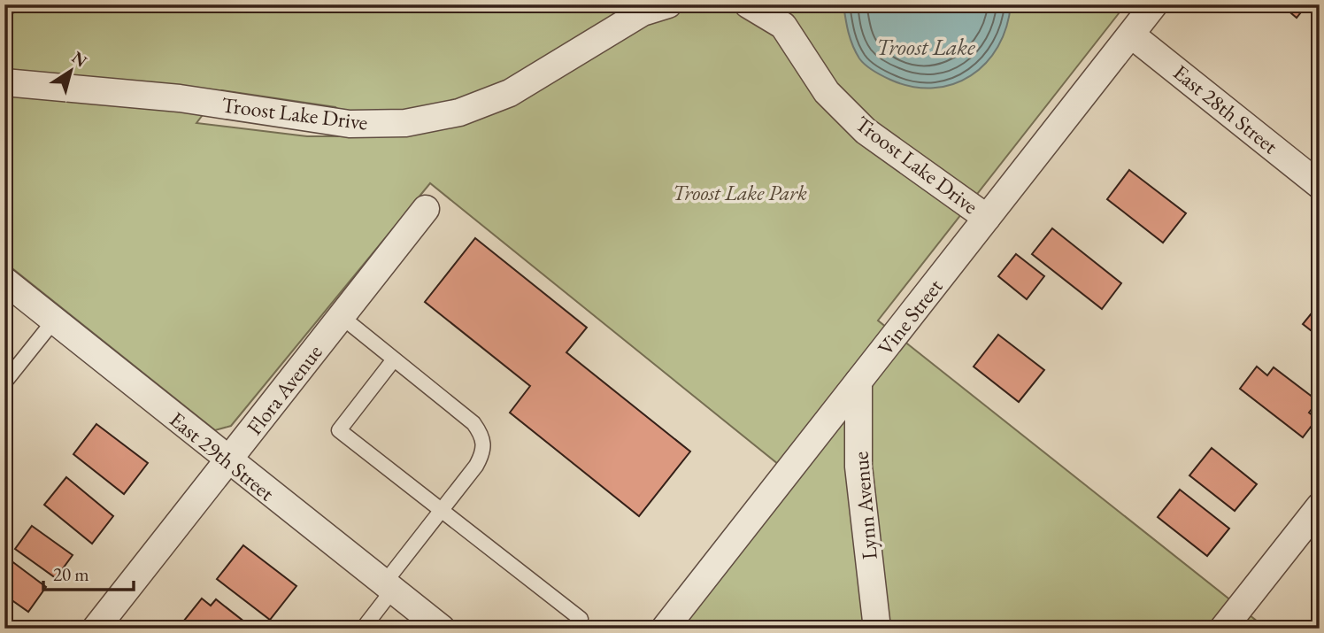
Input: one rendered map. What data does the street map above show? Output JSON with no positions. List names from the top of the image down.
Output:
{
  "streets": {
    "street": [
      "East 28th Street",
      "Troost Lake Drive",
      "Vine Street",
      "Flora Avenue",
      "East 29th Street",
      "Lynn Avenue"
    ]
  },
  "crossings": [
    ["East 28th Street", "Vine Street"],
    ["Troost Lake Drive", "Vine Street"],
    ["Vine Street", "Lynn Avenue"],
    ["Flora Avenue", "East 29th Street"]
  ],
  "water": ["Troost Lake"],
  "parks": ["Troost Lake Park"],
  "scale_bar": "20 m",
  "north": "top right"
}
